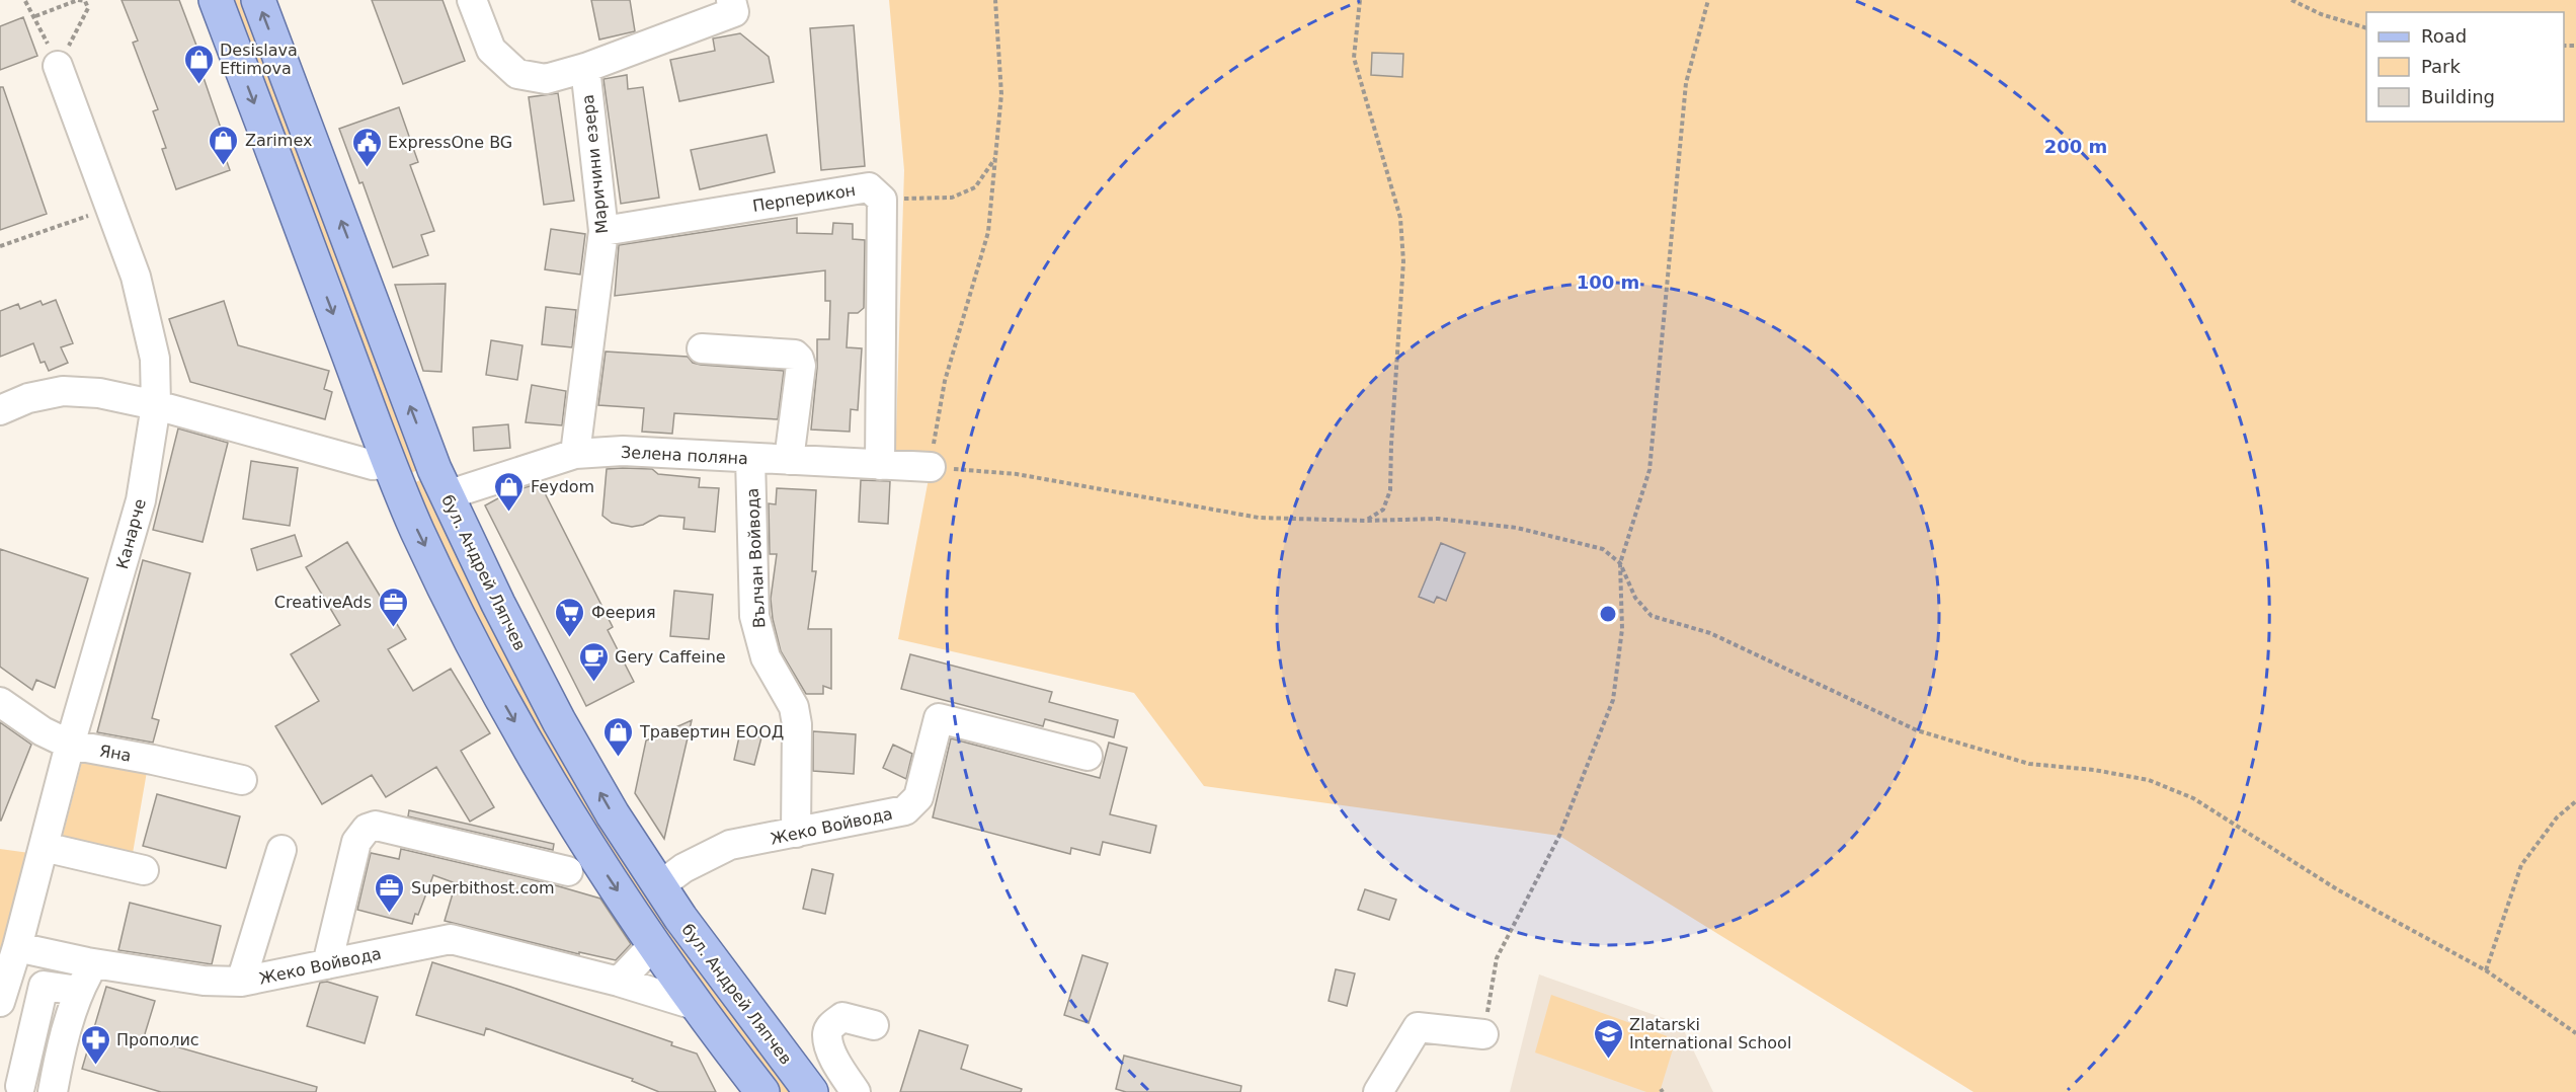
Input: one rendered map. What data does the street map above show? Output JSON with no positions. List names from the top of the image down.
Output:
{
  "streets": {
    "main road": ["бул. Андрей Ляпчев"],
    "street": [
      "Маричини езера",
      "Перперикон",
      "Зелена поляна",
      "Канарче",
      "Вълчан Войвода",
      "Яна",
      "Жеко Войвода"
    ]
  },
  "crossings": [
    ["Маричини езера", "Перперикон"],
    ["Маричини езера", "Зелена поляна"],
    ["Зелена поляна", "Вълчан Войвода"],
    ["Зелена поляна", "бул. Андрей Ляпчев"],
    ["Канарче", "Яна"],
    ["Канарче", "Жеко Войвода"],
    ["Вълчан Войвода", "Жеко Войвода"],
    ["бул. Андрей Ляпчев", "Жеко Войвода"]
  ],
  "places": {
    "shop": [
      "Desislava Eftimova",
      "Zarimex",
      "Feydom",
      "Травертин ЕООД"
    ],
    "public building": ["ExpressOne BG"],
    "office": ["CreativeAds", "Superbithost.com"],
    "supermarket": ["Феерия"],
    "cafe": ["Gery Caffeine"],
    "school or university": ["Zlatarski International School"],
    "pharmacy": ["Прополис"]
  },
  "legend": ["Road", "Park", "Building"],
  "rings": ["200 m", "100 m"]
}
